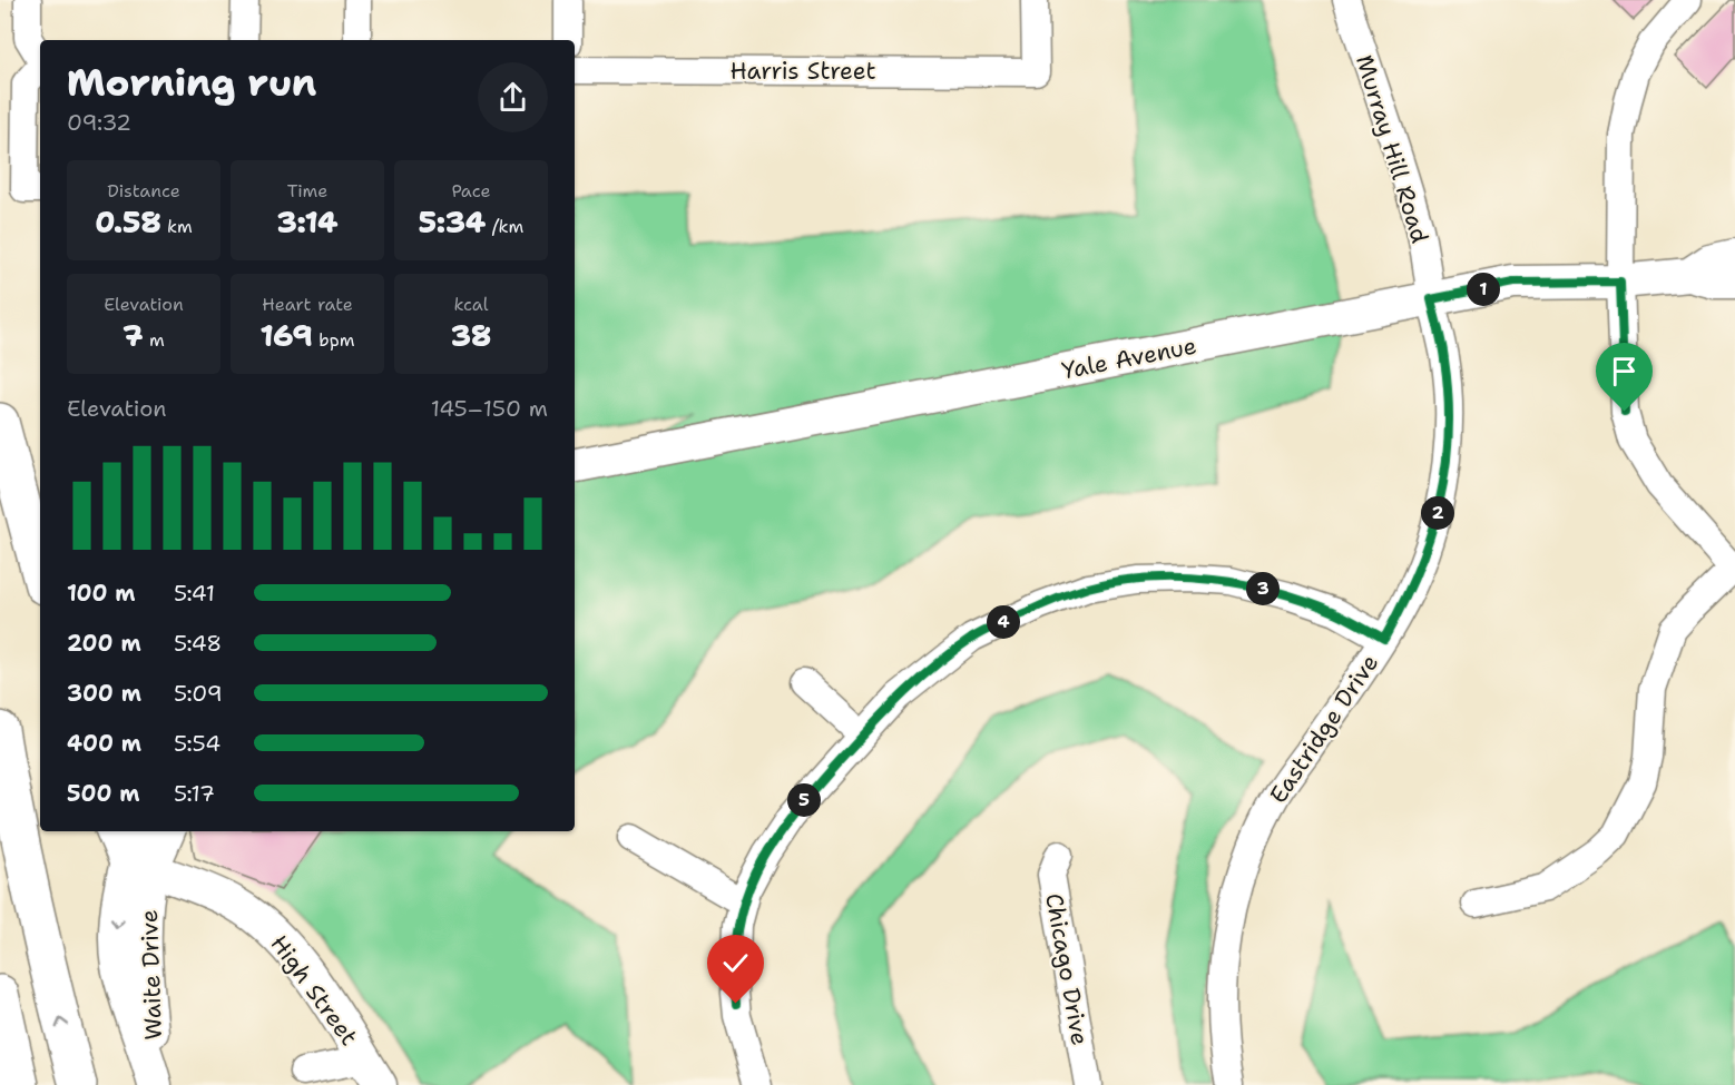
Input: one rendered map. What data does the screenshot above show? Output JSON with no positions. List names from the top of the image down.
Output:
{
  "streets": {
    "main road": ["Yale Avenue", "Waite Drive", "High Street"],
    "street": [
      "Harris Street",
      "Murray Hill Road",
      "Eastridge Drive",
      "Chicago Drive"
    ]
  },
  "crossings": [
    ["Murray Hill Road", "Yale Avenue"],
    ["Murray Hill Road", "Eastridge Drive"],
    ["Yale Avenue", "Eastridge Drive"],
    ["Waite Drive", "High Street"]
  ],
  "page": {
    "heading": ["Morning run", "09:32"],
    "stats": [
      ["Distance", "0.58 km"],
      ["Time", "3:14"],
      ["Pace", "5:34 /km"],
      ["Elevation", "7 m"],
      ["Heart rate", "169 bpm"],
      ["kcal", "38"]
    ],
    "pins": [
      "1",
      "2",
      "3",
      "4",
      "5"
    ],
    "chart": ["Elevation", "145–150 m"],
    "list": [
      {
        "name": "100 m",
        "note": "5:41"
      },
      {
        "name": "200 m",
        "note": "5:48"
      },
      {
        "name": "300 m",
        "note": "5:09"
      },
      {
        "name": "400 m",
        "note": "5:54"
      },
      {
        "name": "500 m",
        "note": "5:17"
      }
    ]
  }
}
